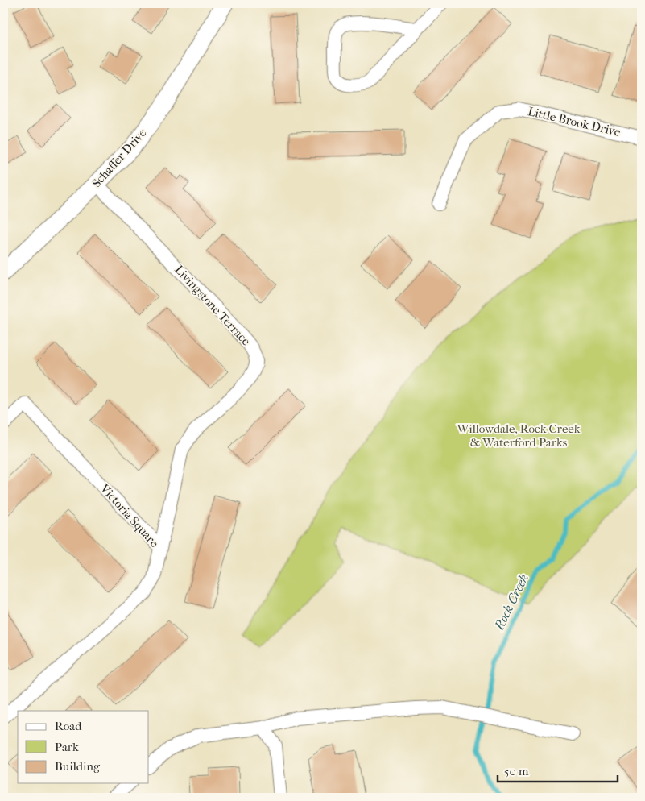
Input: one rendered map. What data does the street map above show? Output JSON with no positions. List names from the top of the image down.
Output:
{
  "streets": {
    "street": [
      "Little Brook Drive",
      "Schaffer Drive",
      "Livingstone Terrace",
      "Victoria Square"
    ]
  },
  "crossings": [
    ["Schaffer Drive", "Livingstone Terrace"],
    ["Livingstone Terrace", "Victoria Square"]
  ],
  "water": ["Rock Creek"],
  "parks": ["Willowdale, Rock Creek & Waterford Parks"],
  "legend": ["Road", "Park", "Building"],
  "scale_bar": "50 m"
}
